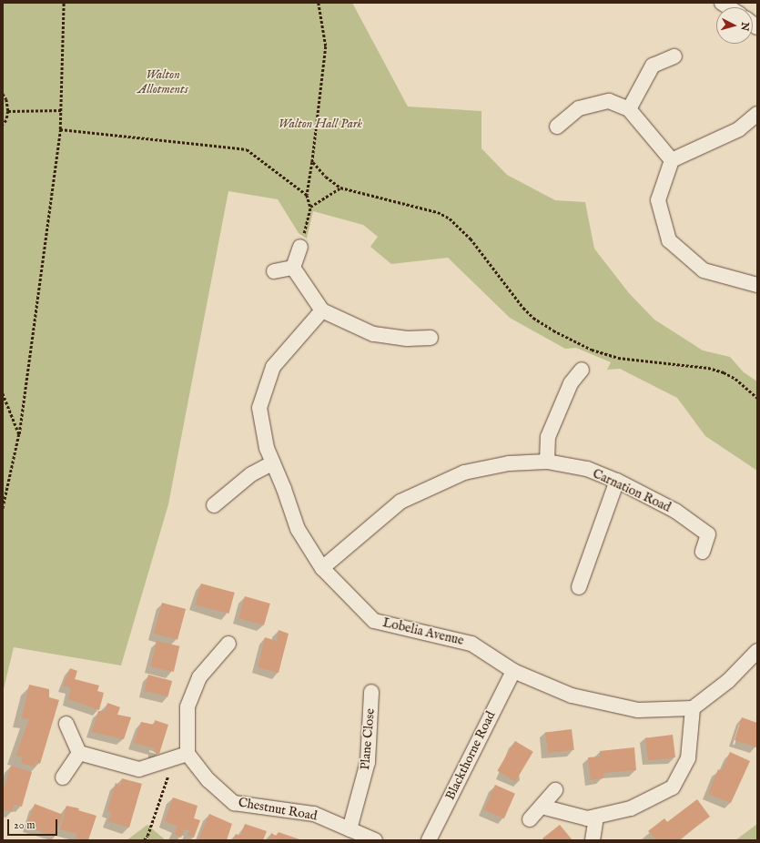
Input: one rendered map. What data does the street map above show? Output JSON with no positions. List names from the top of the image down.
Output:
{
  "streets": {
    "street": [
      "Carnation Road",
      "Lobelia Avenue",
      "Plane Close",
      "Blackthorne Road",
      "Chestnut Road"
    ]
  },
  "crossings": [
    ["Carnation Road", "Lobelia Avenue"],
    ["Lobelia Avenue", "Blackthorne Road"],
    ["Plane Close", "Chestnut Road"]
  ],
  "parks": ["Walton Allotments", "Walton Hall Park"],
  "scale_bar": "20 m",
  "north": "right"
}
